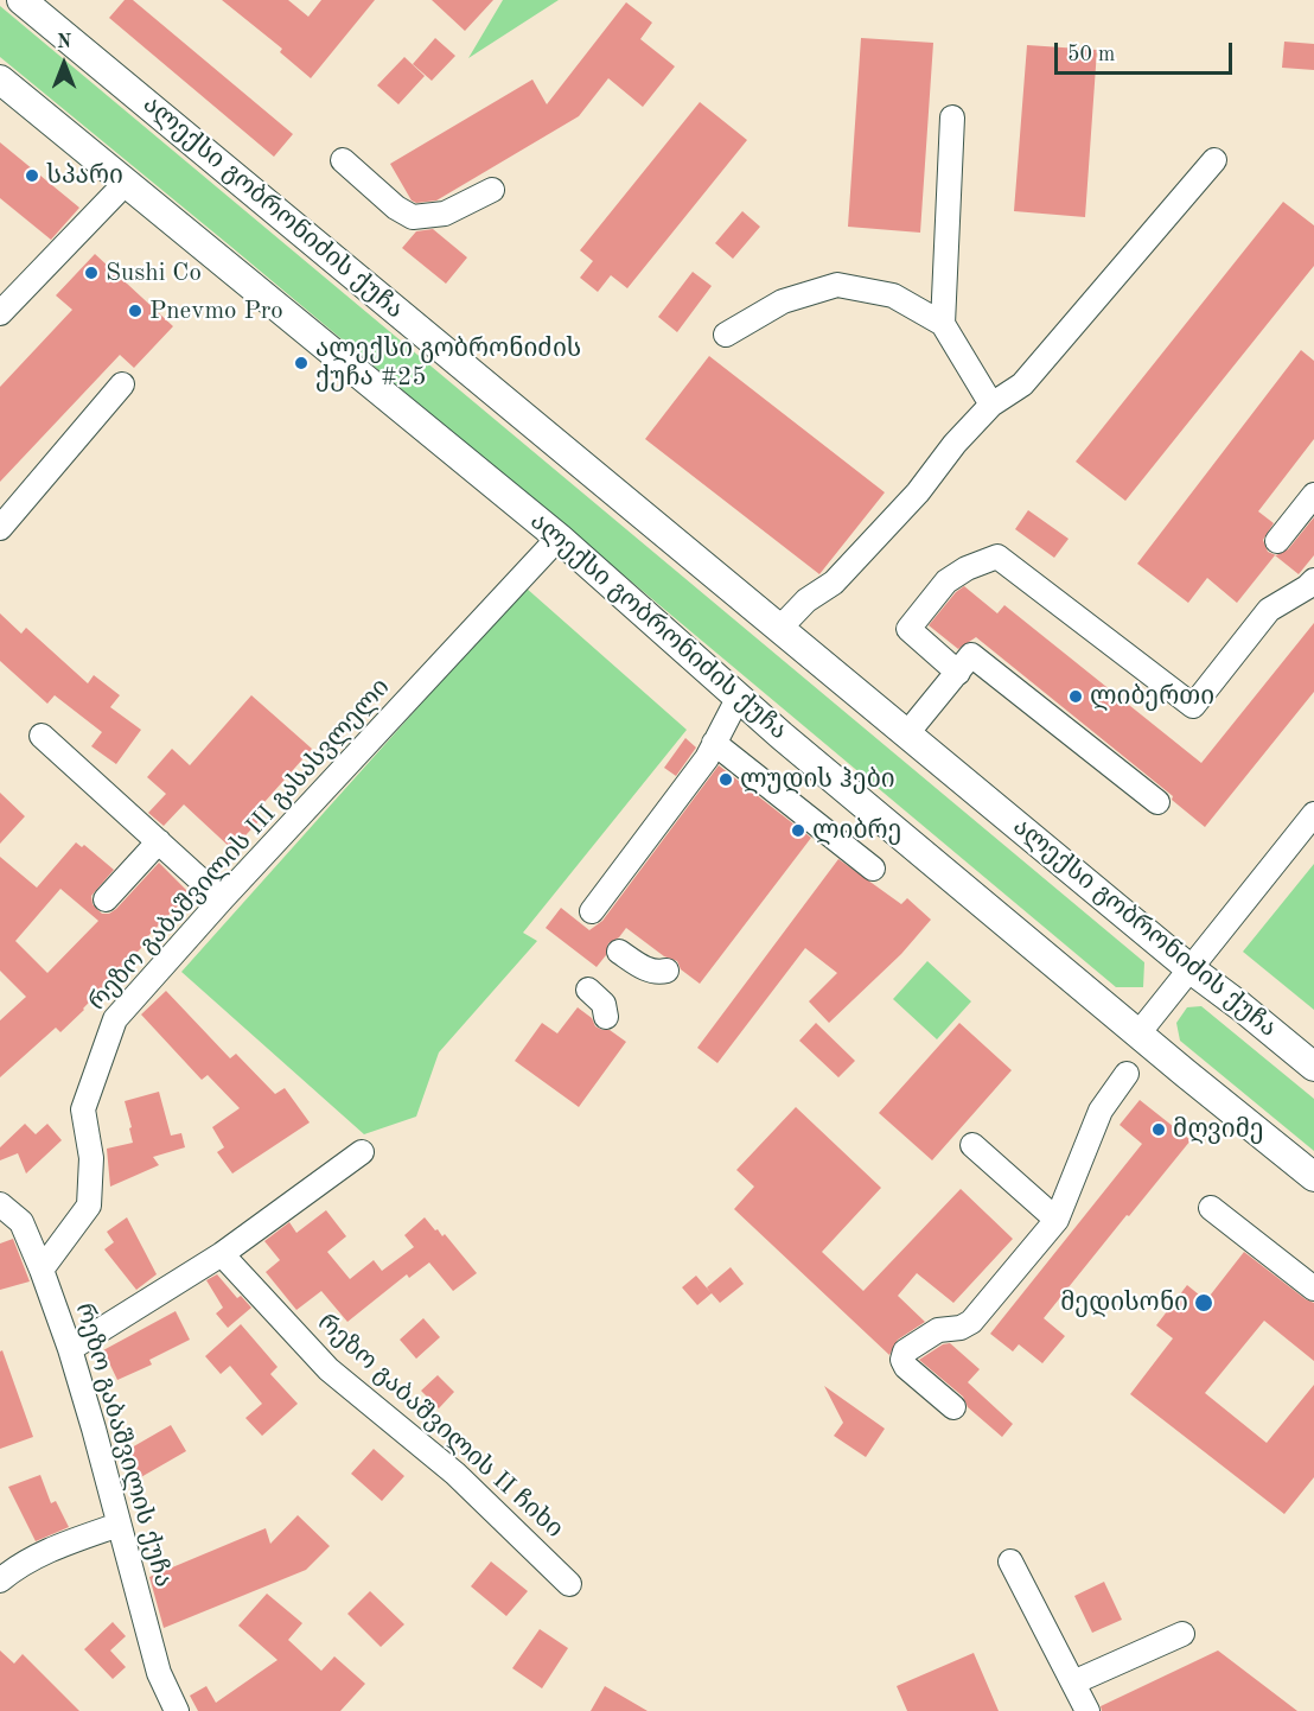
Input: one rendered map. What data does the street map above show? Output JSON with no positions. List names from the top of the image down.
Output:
{
  "streets": {
    "main road": ["ალექსი გობრონიძის ქუჩა"],
    "street": ["რეზო გაბაშვილის III გასასვლელი", "რეზო გაბაშვილის II ჩიხი", "რეზო გაბაშვილის ქუჩა"]
  },
  "crossings": [
    ["ალექსი გობრონიძის ქუჩა", "რეზო გაბაშვილის III გასასვლელი"],
    ["რეზო გაბაშვილის III გასასვლელი", "რეზო გაბაშვილის ქუჩა"]
  ],
  "places": [
    "სპარი",
    "Sushi Co",
    "Pnevmo Pro",
    "ალექსი გობრონიძის ქუჩა #25",
    "ლიბერთი",
    "ლუდის ჰები",
    "ლიბრე",
    "მღვიმე",
    "მედისონი"
  ],
  "scale_bar": "50 m",
  "north": "top"
}
